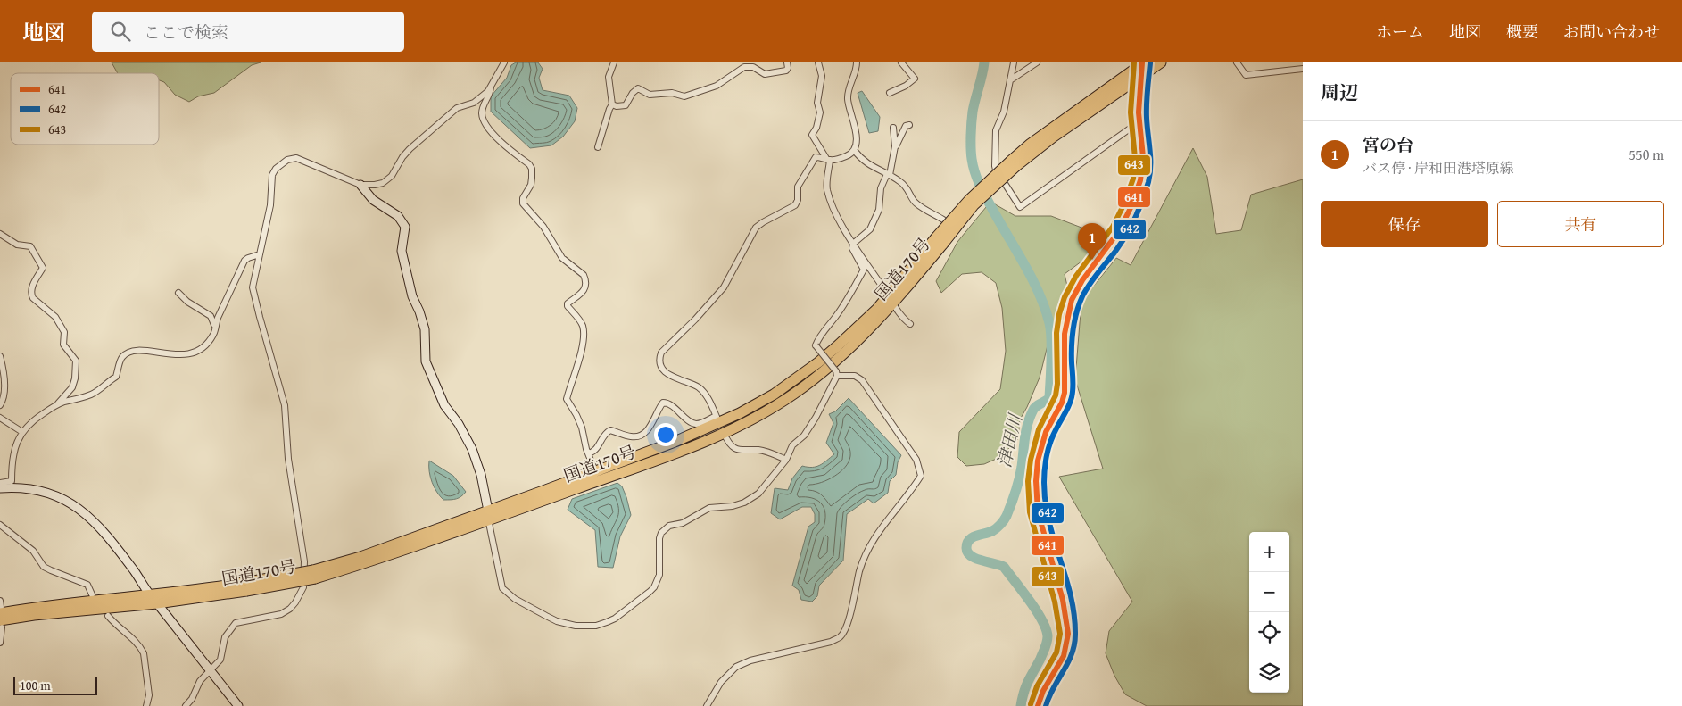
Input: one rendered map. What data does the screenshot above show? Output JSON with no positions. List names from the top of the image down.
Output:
{
  "streets": {
    "highway": ["国道170号"]
  },
  "water": ["津田川"],
  "lines": ["transit line 641", "transit line 643", "transit line 642"],
  "legend": ["641", "642", "643"],
  "scale_bar": "100 m",
  "page": {
    "header": "地図",
    "search": "ここで検索",
    "nav": [
      "ホーム",
      "地図",
      "概要",
      "お問い合わせ"
    ],
    "heading": "周辺",
    "list": [
      {
        "mark": "1",
        "name": "宮の台",
        "note": "バス停 · 岸和田港塔原線",
        "value": "550 m"
      }
    ],
    "buttons": ["保存", "共有"],
    "pins": "1",
    "map_buttons": ["+", "−"],
    "scale": "100 m"
  }
}
